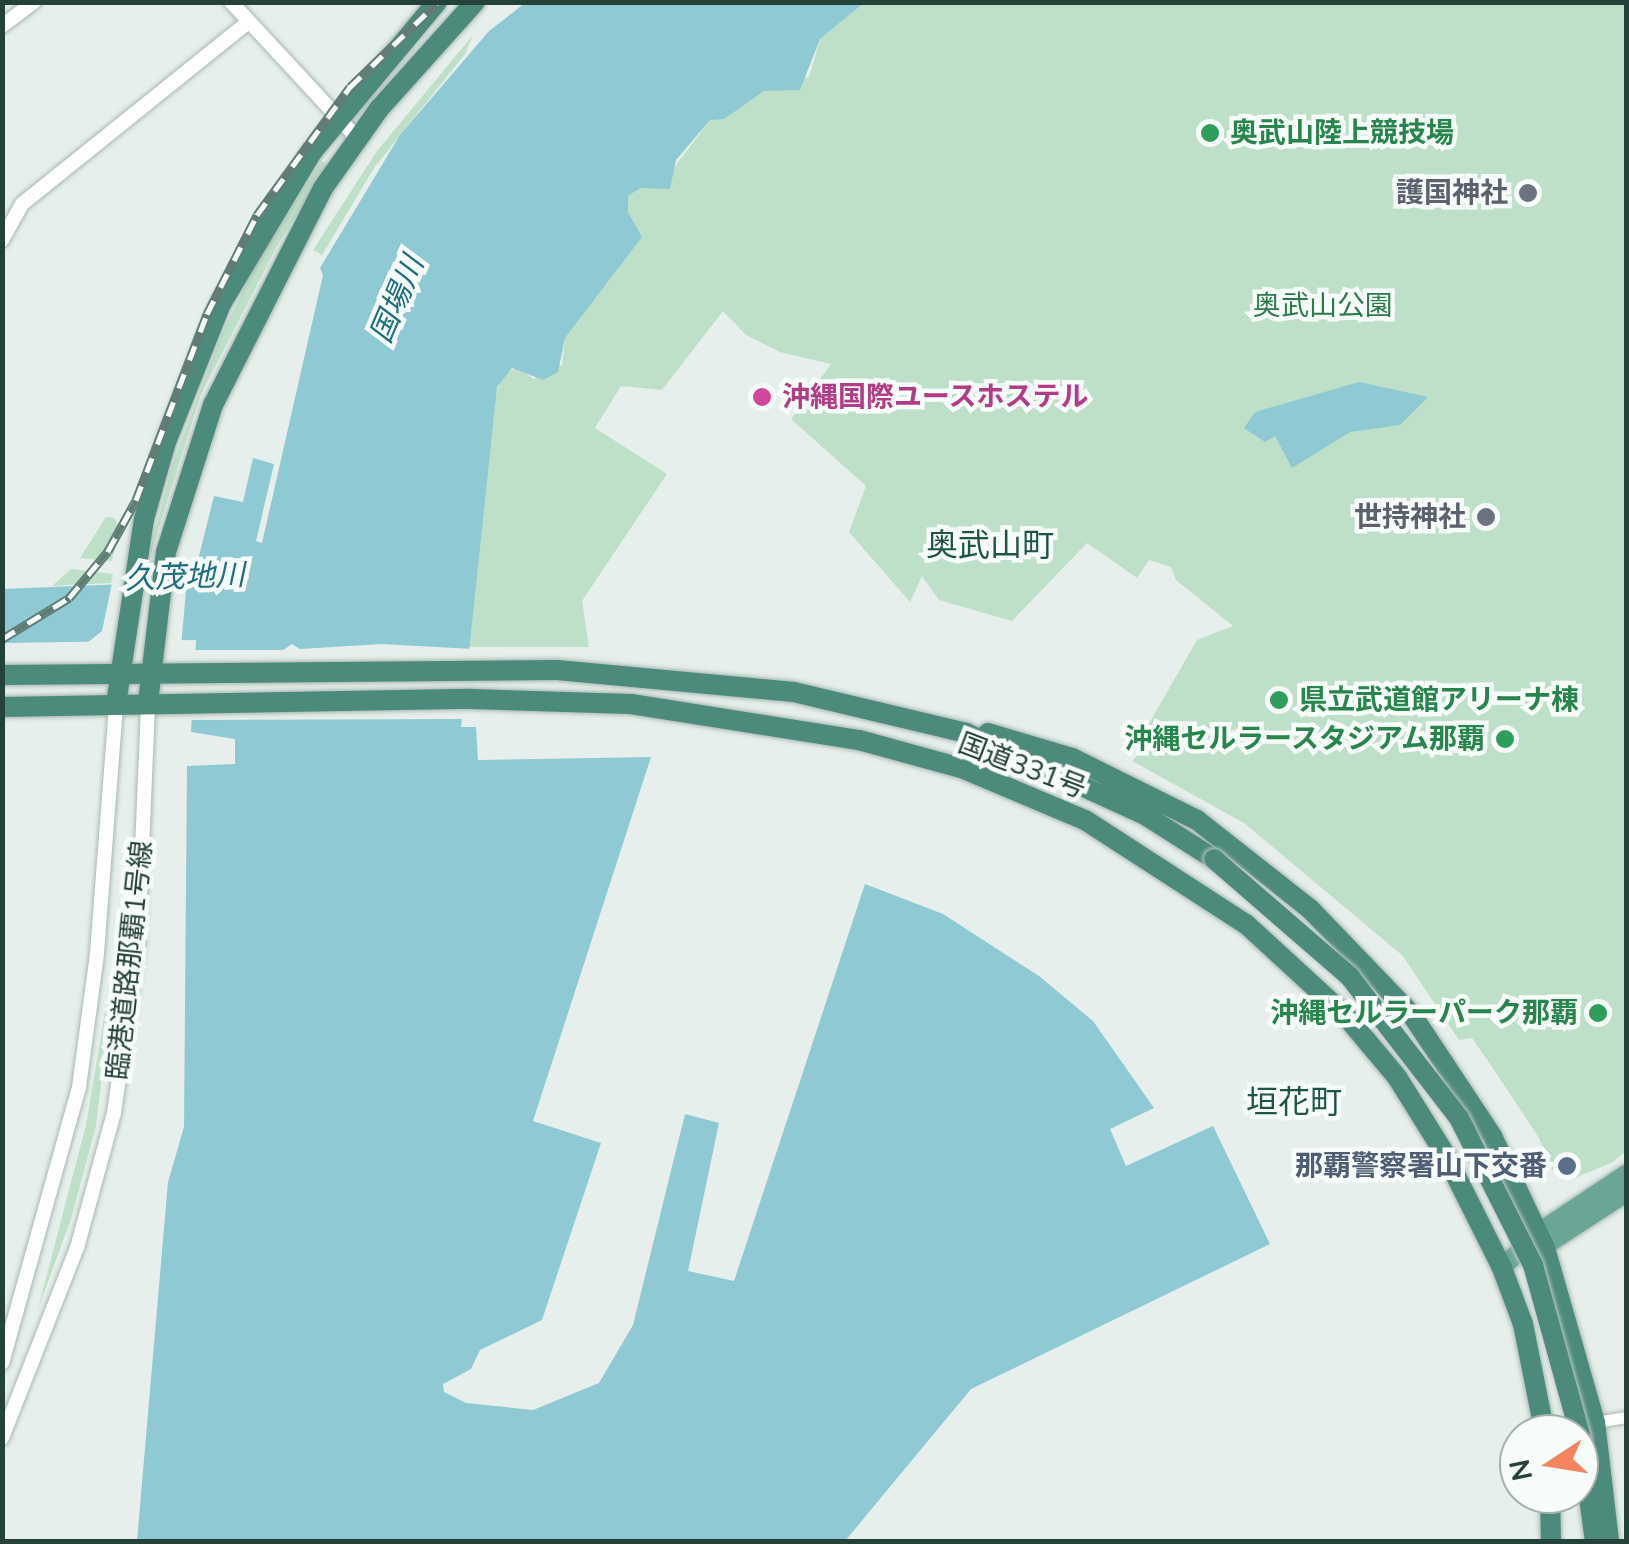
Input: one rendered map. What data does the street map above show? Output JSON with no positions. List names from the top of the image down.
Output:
{
  "streets": {
    "highway": ["国道331号"],
    "street": ["臨港道路那覇1号線"]
  },
  "crossings": [
    ["国道331号", "臨港道路那覇1号線"]
  ],
  "districts": ["奥武山町", "垣花町"],
  "water": ["国場川", "久茂地川"],
  "parks": ["奥武山公園"],
  "places": [
    "奥武山陸上競技場",
    "護国神社",
    "沖縄国際ユースホステル",
    "世持神社",
    "県立武道館アリーナ棟",
    "沖縄セルラースタジアム那覇",
    "沖縄セルラーパーク那覇",
    "那覇警察署山下交番"
  ],
  "north": "left"
}
